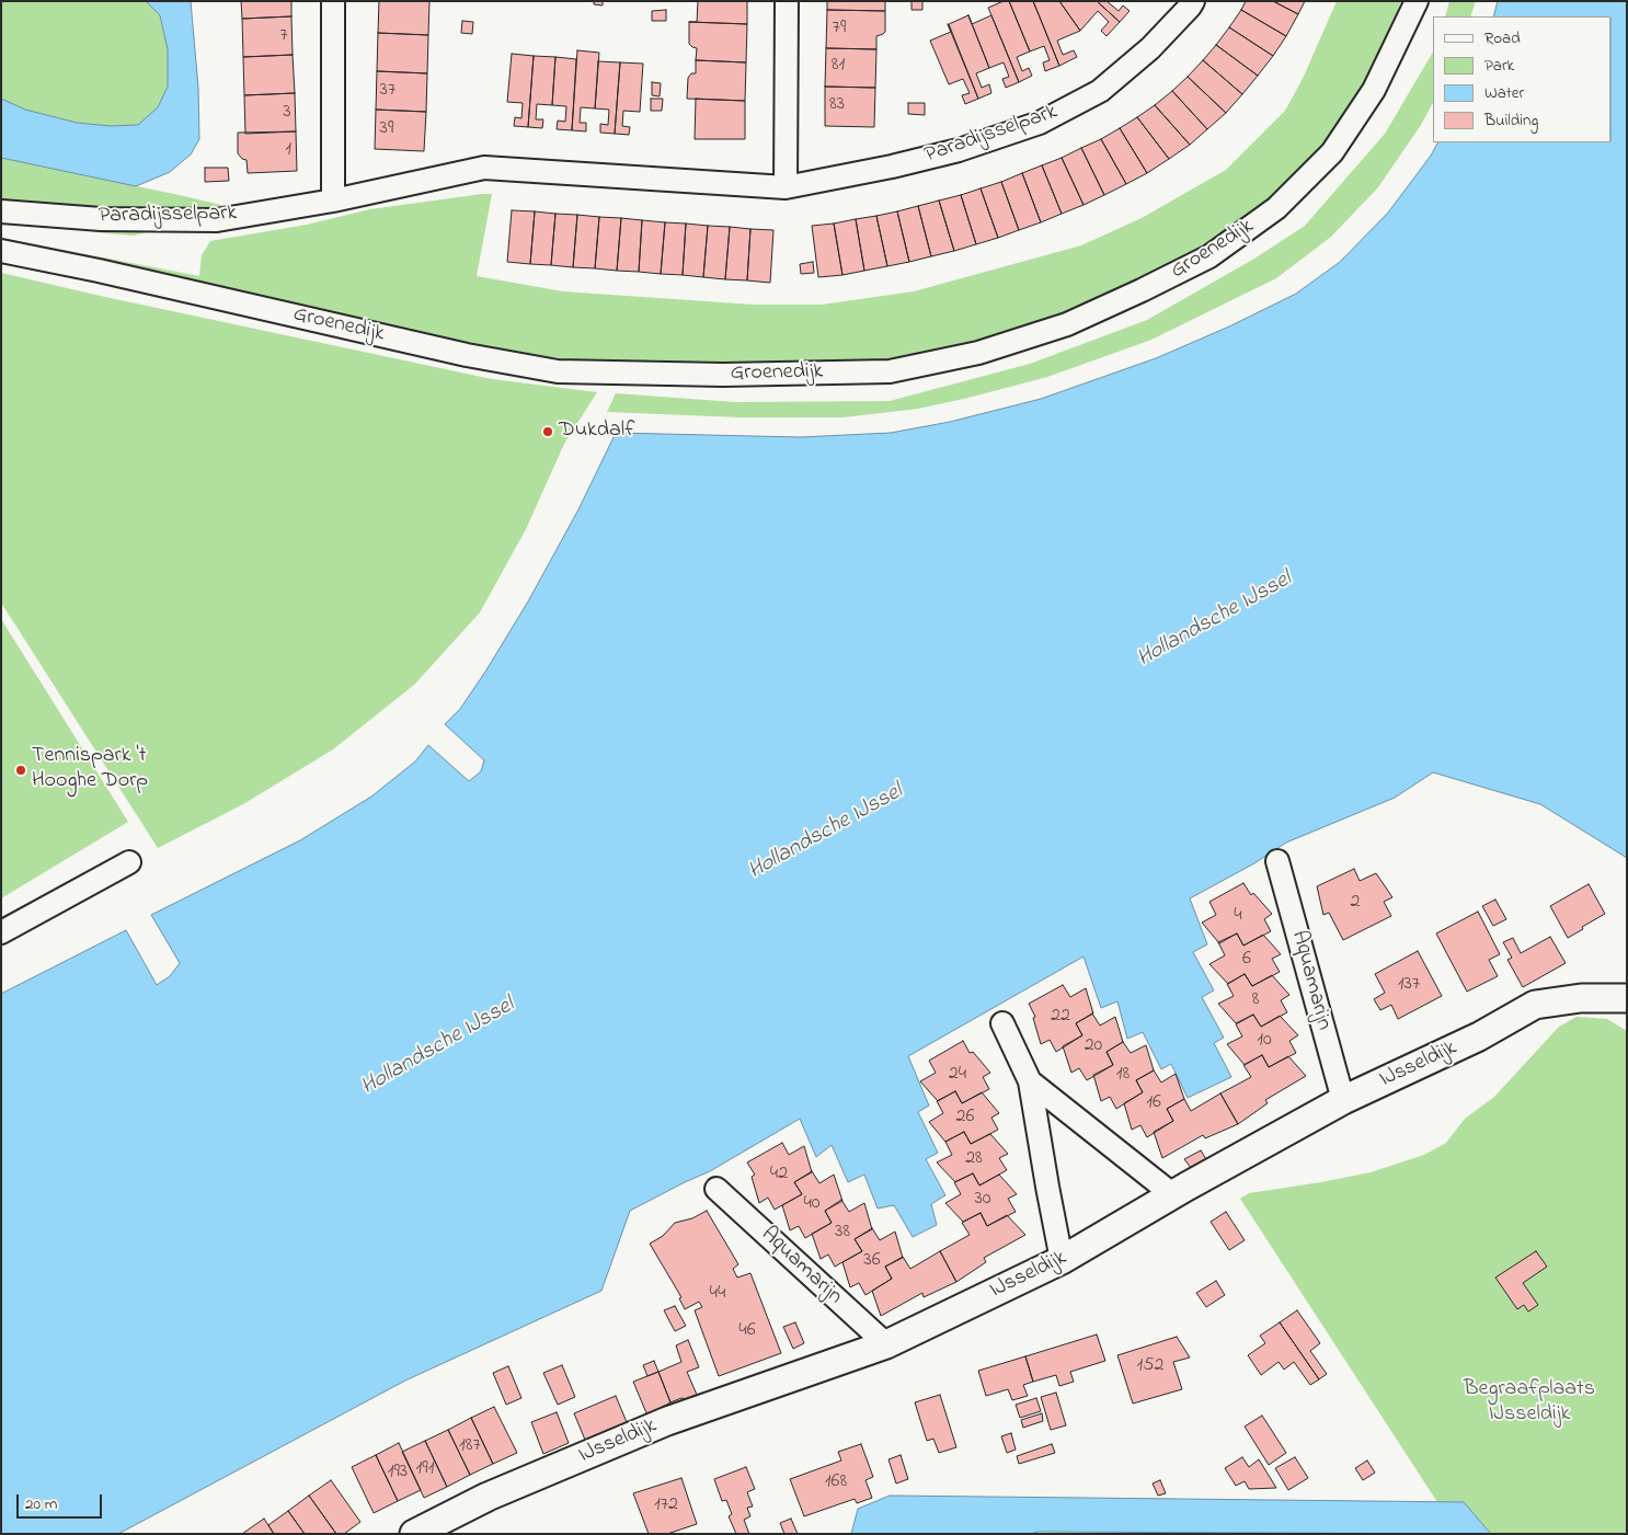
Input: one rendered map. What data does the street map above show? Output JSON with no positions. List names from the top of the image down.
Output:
{
  "streets": {
    "street": [
      "Paradijsselpark",
      "Groenedijk",
      "Aquamarijn",
      "IJsseldijk"
    ]
  },
  "crossings": [
    ["Aquamarijn", "IJsseldijk"]
  ],
  "water": ["Hollandsche IJssel"],
  "parks": ["Begraafplaats IJsseldijk"],
  "places": ["Dukdalf", "Tennispark 't Hooghe Dorp"],
  "house_numbers": [
    "79",
    "7",
    "81",
    "37",
    "83",
    "3",
    "39",
    "1",
    "2",
    "4",
    "6",
    "137",
    "8",
    "22",
    "10",
    "20",
    "24",
    "18",
    "16",
    "26",
    "28",
    "42",
    "30",
    "40",
    "38",
    "36",
    "44",
    "46",
    "152",
    "187",
    "191",
    "193",
    "168",
    "172"
  ],
  "legend": [
    "Road",
    "Park",
    "Water",
    "Building"
  ],
  "scale_bar": "20 m"
}
